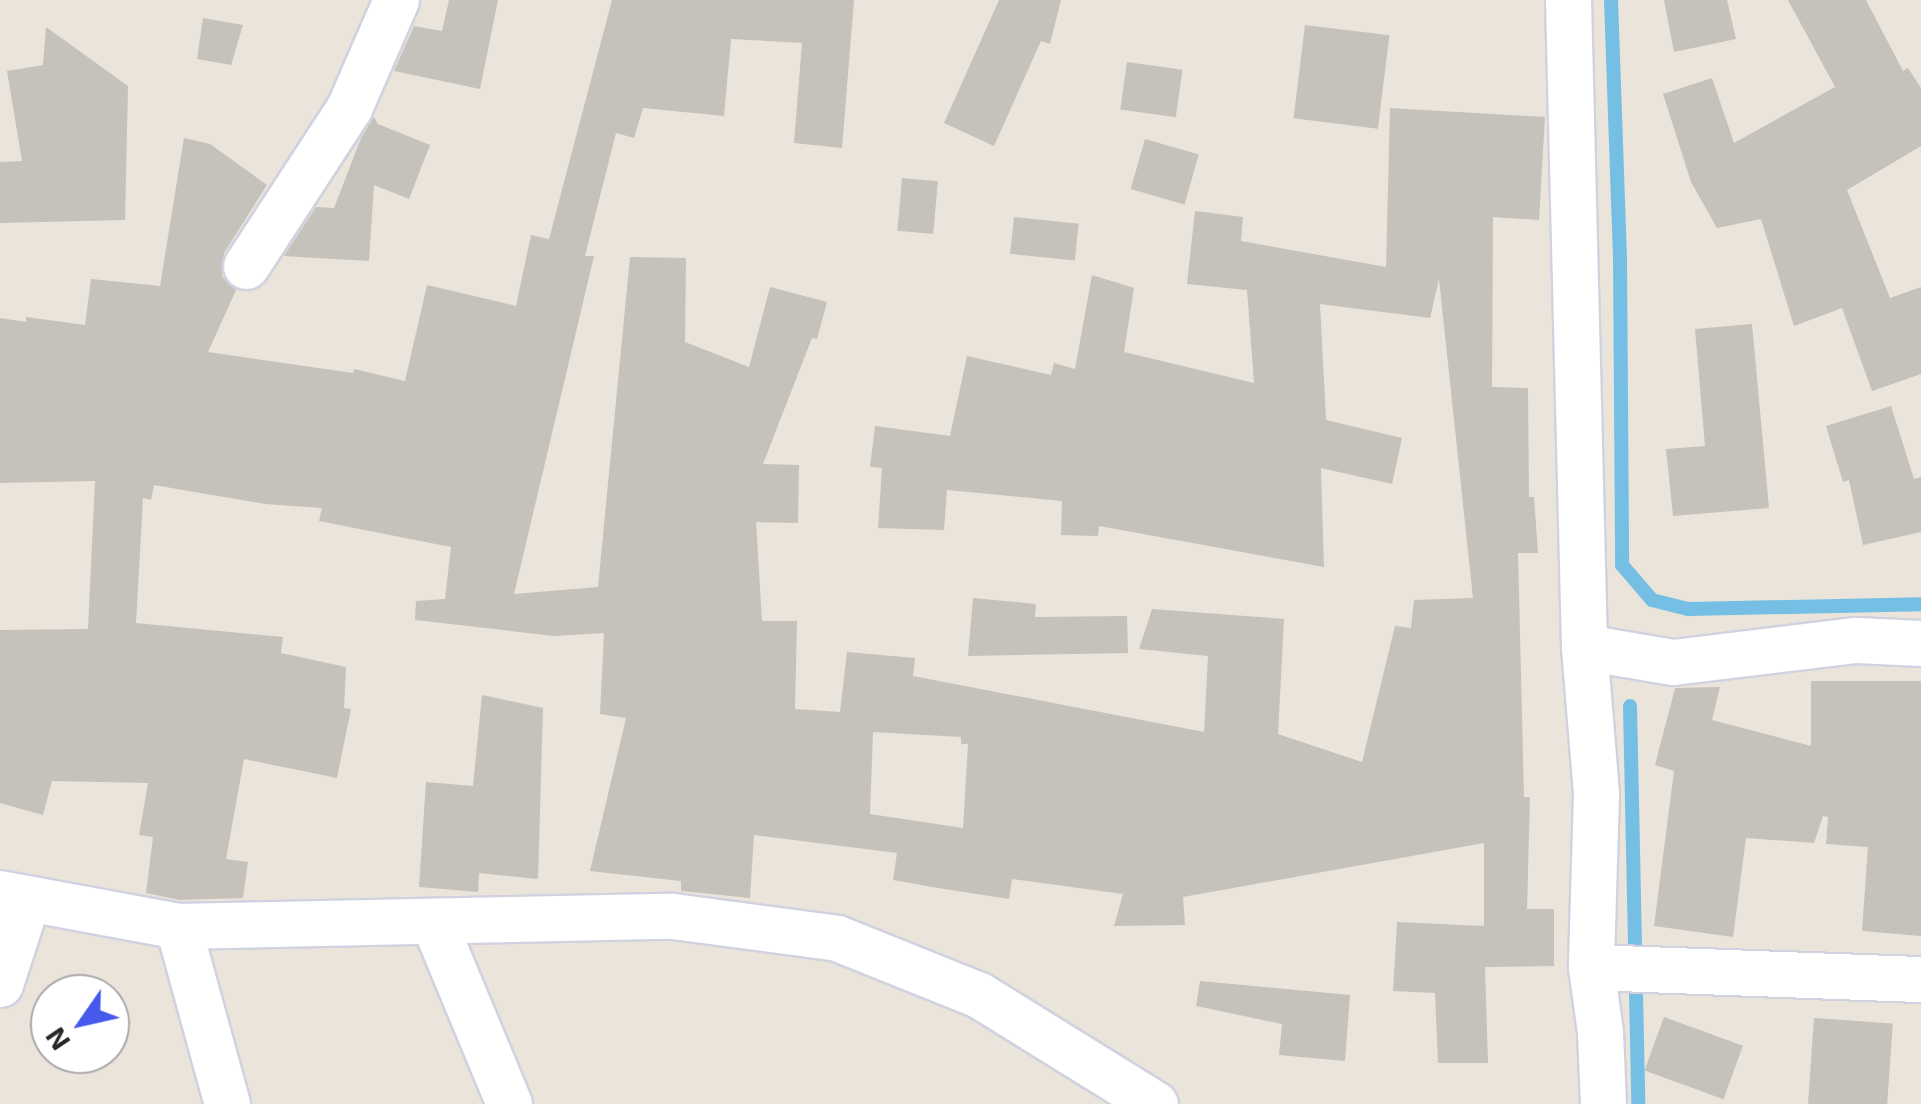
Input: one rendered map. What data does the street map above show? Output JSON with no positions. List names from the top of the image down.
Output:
{
  "north": "bottom left"
}
